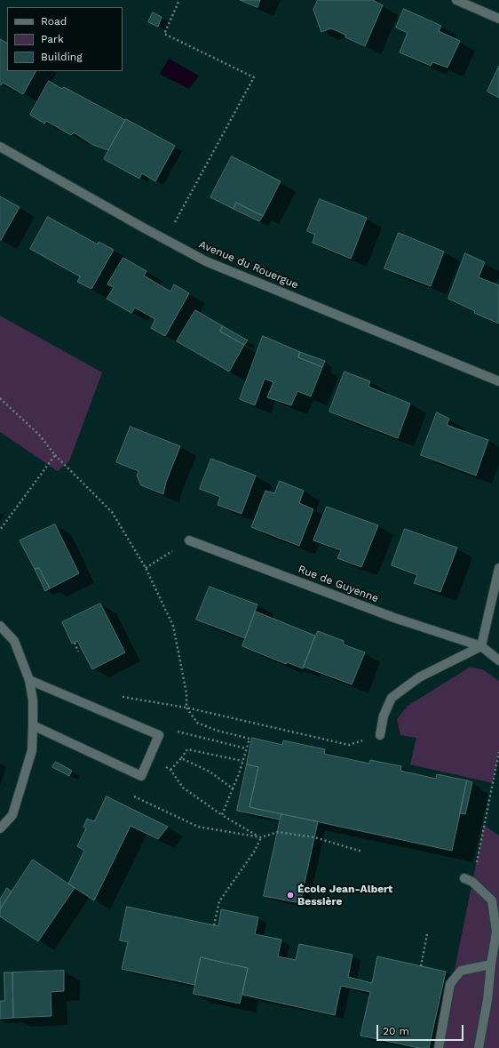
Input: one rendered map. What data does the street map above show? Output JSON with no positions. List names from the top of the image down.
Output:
{
  "streets": {
    "street": ["Avenue du Rouergue", "Rue de Guyenne"]
  },
  "places": ["École Jean-Albert Bessière"],
  "legend": ["Road", "Park", "Building"],
  "scale_bar": "20 m"
}
